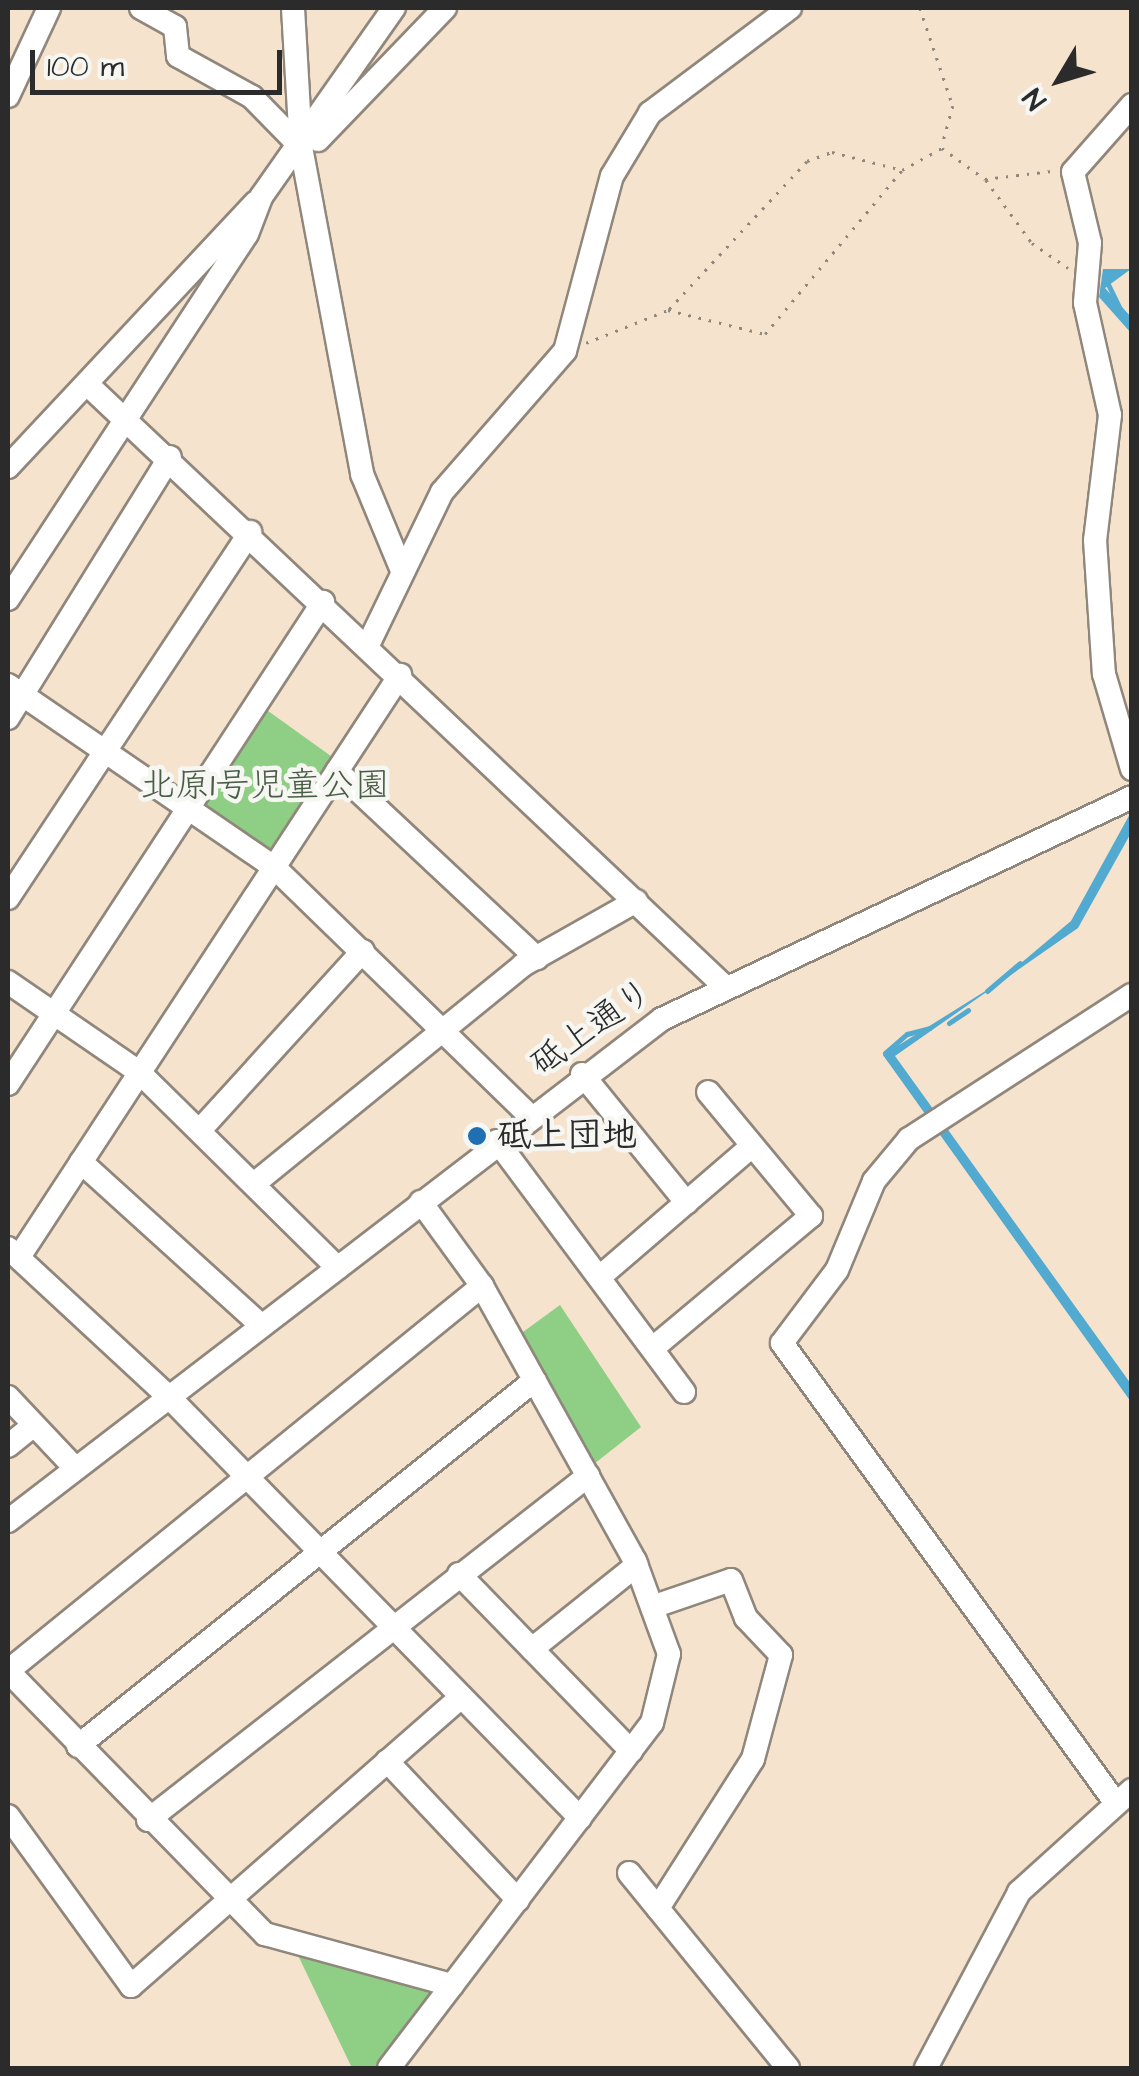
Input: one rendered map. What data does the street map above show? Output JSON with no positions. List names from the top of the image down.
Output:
{
  "streets": {
    "street": ["砥上通り"]
  },
  "parks": ["北原1号児童公園"],
  "places": ["砥上団地"],
  "scale_bar": "100 m",
  "north": "bottom left"
}
